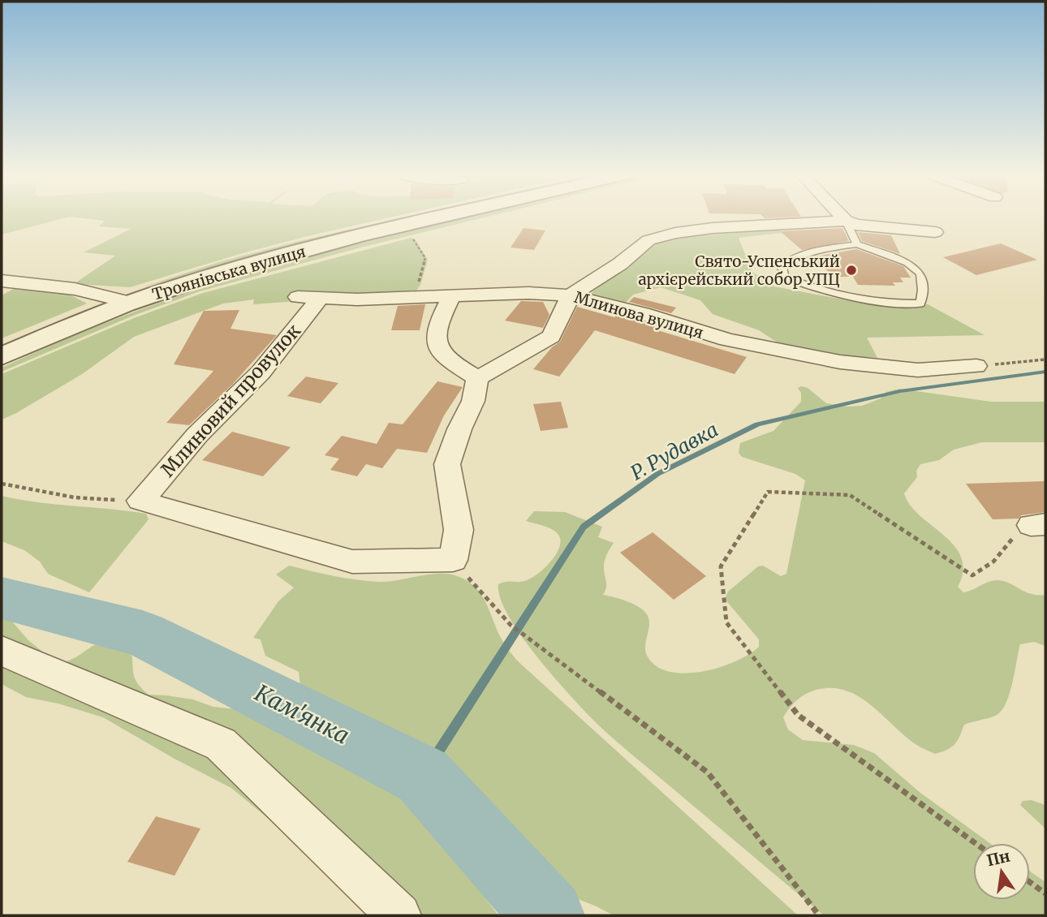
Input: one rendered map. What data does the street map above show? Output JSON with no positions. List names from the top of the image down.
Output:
{
  "streets": {
    "street": ["Троянівська вулиця", "Млинова вулиця", "Млиновий провулок"]
  },
  "crossings": [
    ["Млинова вулиця", "Млиновий провулок"]
  ],
  "water": ["Р. Рудавка", "Кам'янка"],
  "places": ["Свято-Успенський архієрейський собор УПЦ"],
  "north": "top"
}
